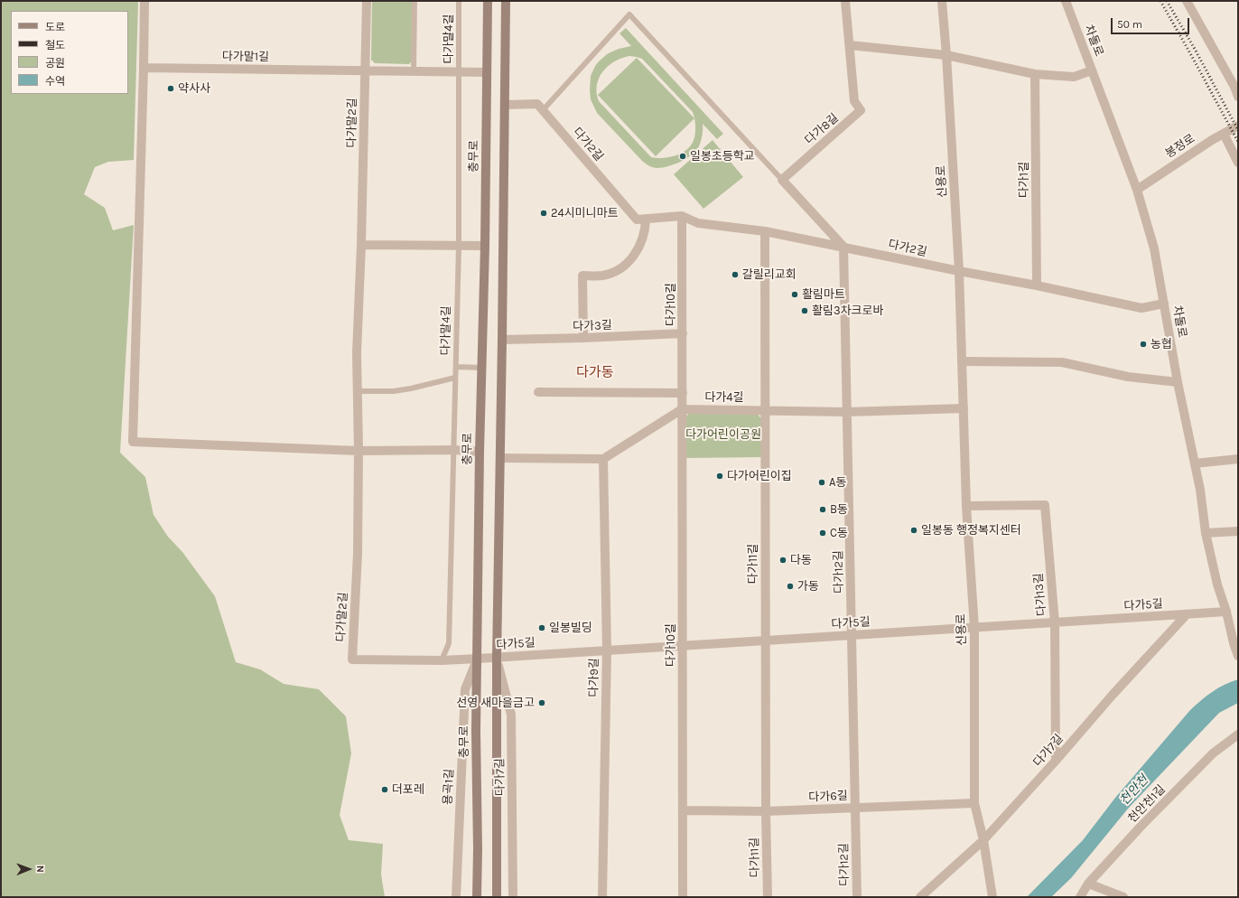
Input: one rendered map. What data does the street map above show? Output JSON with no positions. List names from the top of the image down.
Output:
{
  "streets": {
    "main road": ["충무로"],
    "street": [
      "차돌로",
      "다가말1길",
      "다가말2길",
      "다가8길",
      "다가2길",
      "봉정로",
      "다가1길",
      "신용로",
      "다가10길",
      "다가3길",
      "다가4길",
      "다가11길",
      "다가12길",
      "다가13길",
      "다가5길",
      "다가9길",
      "다가7길",
      "용곡1길",
      "다가6길",
      "천안천1길"
    ],
    "lane": ["다가말4길"]
  },
  "crossings": [
    ["다가말4길", "다가말1길"],
    ["다가말4길", "다가말2길"],
    ["차돌로", "다가2길"],
    ["차돌로", "봉정로"],
    ["차돌로", "다가5길"],
    ["다가말1길", "다가말2길"],
    ["다가말1길", "충무로"],
    ["다가말2길", "충무로"],
    ["다가말2길", "다가5길"],
    ["다가말2길", "용곡1길"],
    ["다가2길", "다가1길"],
    ["다가2길", "신용로"],
    ["다가2길", "다가10길"],
    ["다가2길", "다가11길"],
    ["다가2길", "다가12길"],
    ["충무로", "다가5길"],
    ["충무로", "용곡1길"],
    ["신용로", "다가4길"],
    ["신용로", "다가13길"],
    ["신용로", "다가5길"],
    ["신용로", "다가7길"],
    ["신용로", "다가6길"],
    ["다가10길", "다가3길"],
    ["다가10길", "다가4길"],
    ["다가10길", "다가5길"],
    ["다가10길", "다가6길"],
    ["다가4길", "다가11길"],
    ["다가4길", "다가12길"],
    ["다가11길", "다가5길"],
    ["다가11길", "다가6길"],
    ["다가12길", "다가5길"],
    ["다가12길", "다가6길"],
    ["다가13길", "다가5길"],
    ["다가13길", "다가7길"],
    ["다가5길", "다가9길"],
    ["다가5길", "다가7길"],
    ["다가5길", "용곡1길"]
  ],
  "districts": ["다가동"],
  "water": ["천안천"],
  "parks": ["다가어린이공원"],
  "places": [
    "약사사",
    "일봉초등학교",
    "24시미니마트",
    "갈릴리교회",
    "활림마트",
    "활림3차크로바",
    "농협",
    "다가어린이집",
    "A동",
    "B동",
    "일봉동 행정복지센터",
    "C동",
    "다동",
    "가동",
    "일봉빌딩",
    "선영 새마을금고",
    "더포레"
  ],
  "legend": [
    "도로",
    "철도",
    "공원",
    "수역"
  ],
  "scale_bar": "50 m",
  "north": "right"
}
